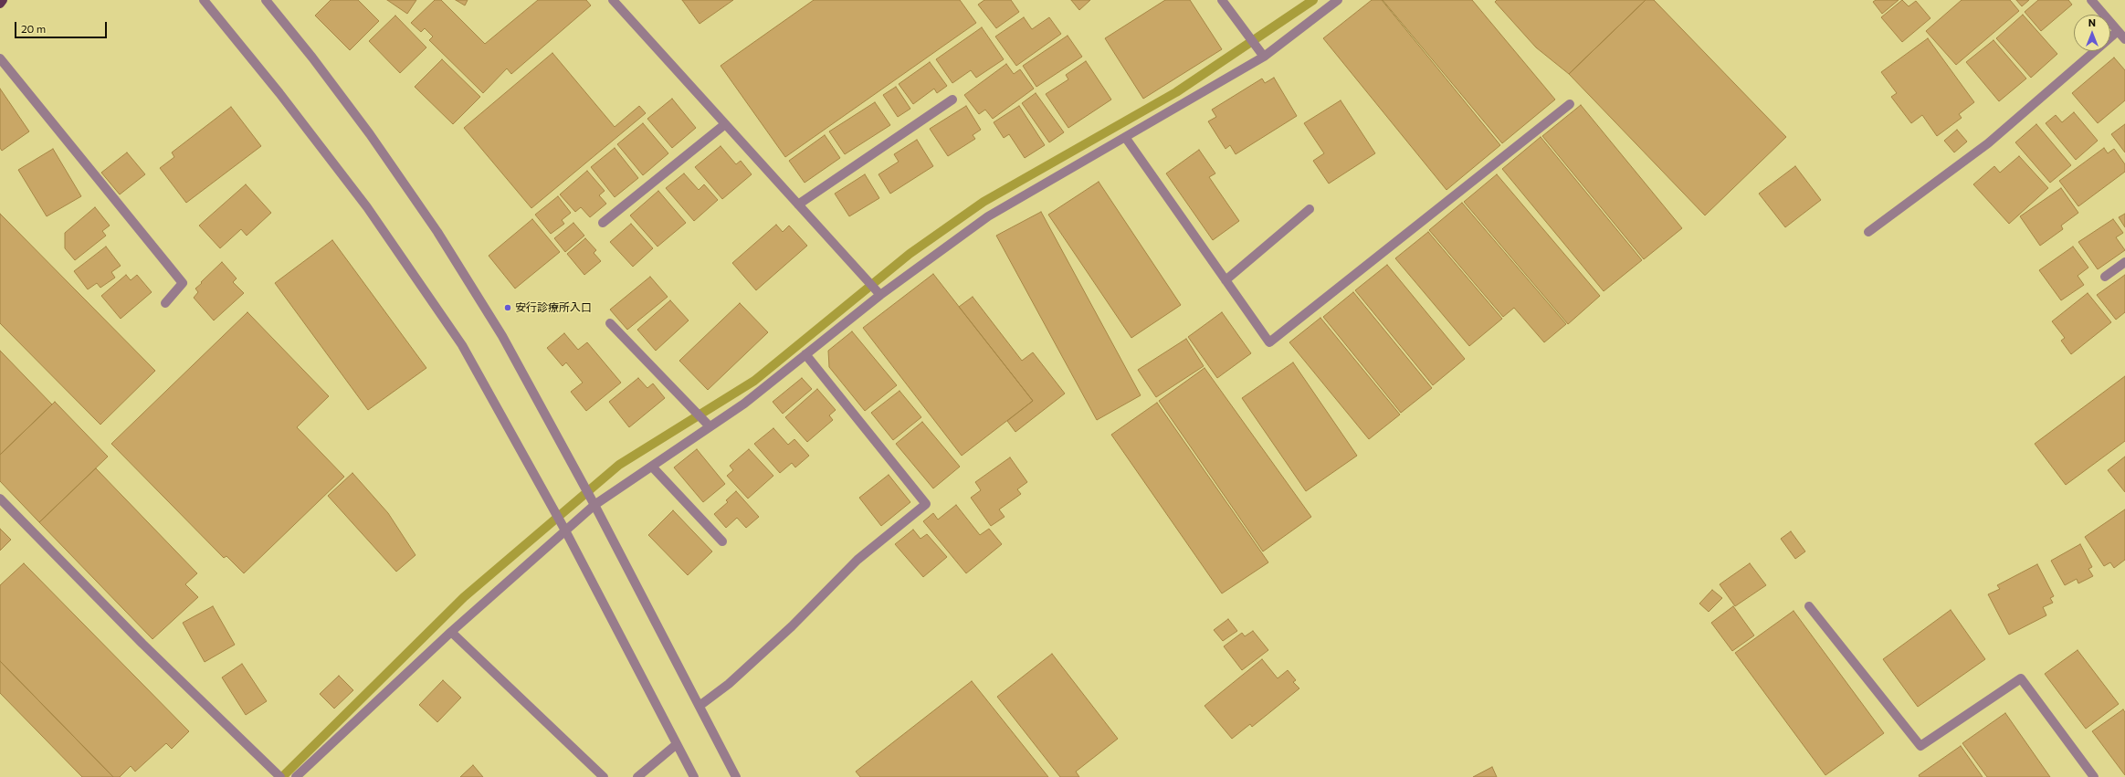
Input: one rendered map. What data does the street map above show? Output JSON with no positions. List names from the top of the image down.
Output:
{
  "places": ["安行診療所入口"],
  "scale_bar": "20 m",
  "north": "top"
}
